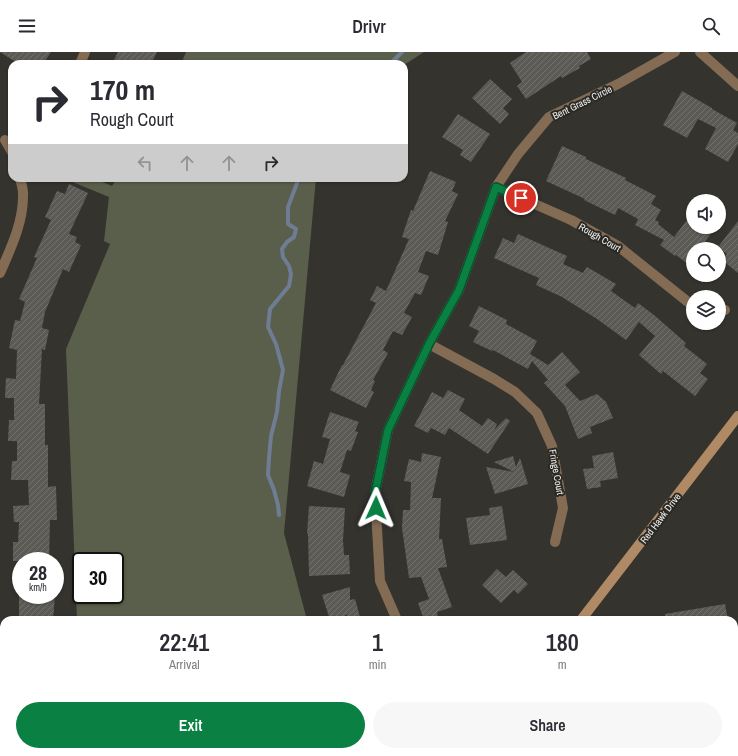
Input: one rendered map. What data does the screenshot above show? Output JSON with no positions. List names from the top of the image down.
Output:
{
  "streets": {
    "street": [
      "Bent Grass Circle",
      "Rough Court",
      "Fringe Court",
      "Red Hawk Drive"
    ]
  },
  "crossings": [
    ["Bent Grass Circle", "Rough Court"],
    ["Bent Grass Circle", "Fringe Court"]
  ],
  "page": {
    "header": "Drivr",
    "turn": ["170 m", "Rough Court"],
    "speed": "28 km/h",
    "limit": "30",
    "eta": [
      "22:41",
      "Arrival",
      "1",
      "min",
      "180",
      "m"
    ],
    "buttons": ["Exit", "Share"]
  }
}
